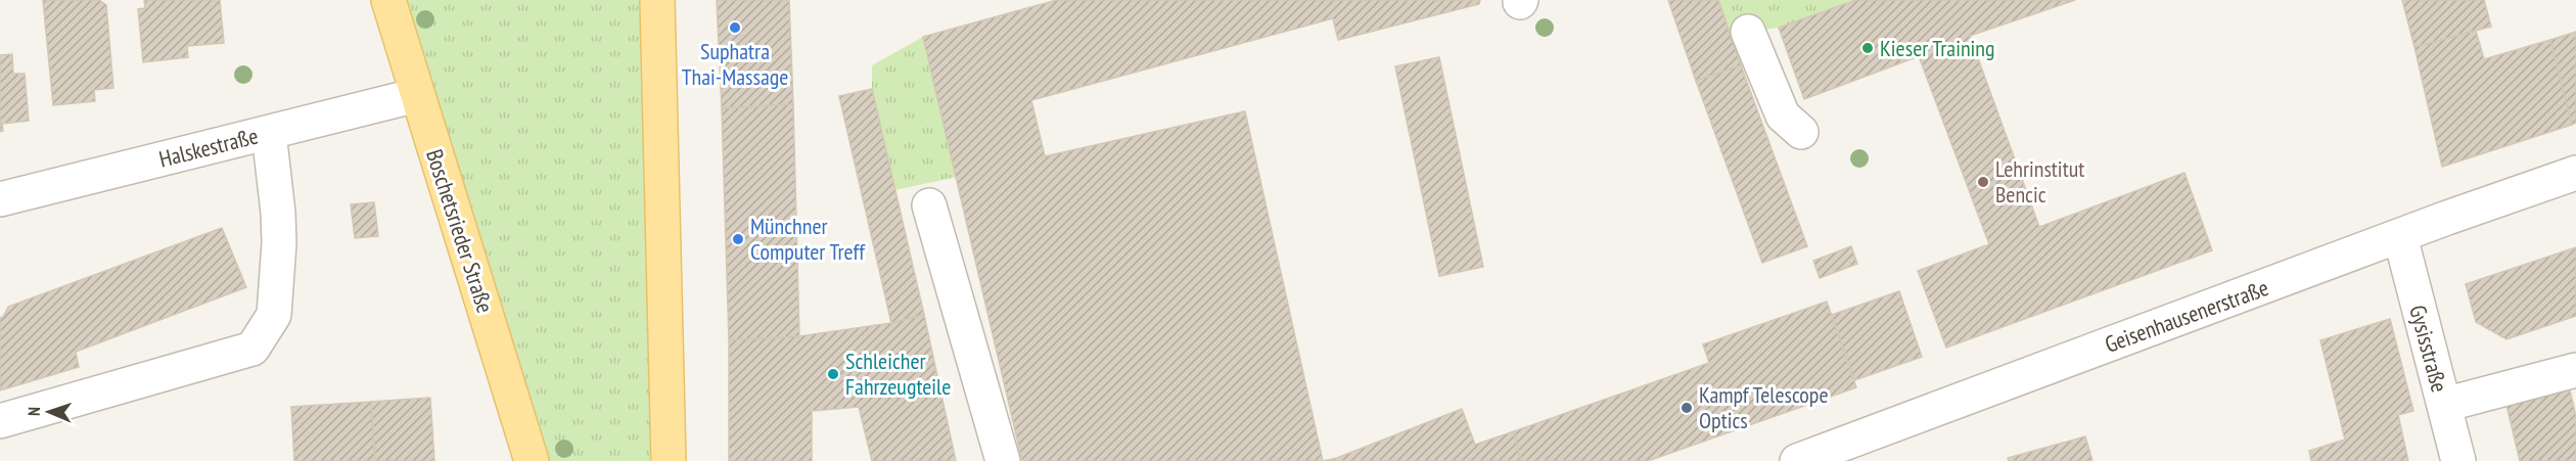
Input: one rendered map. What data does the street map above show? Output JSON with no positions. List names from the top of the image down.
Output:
{
  "streets": {
    "main road": ["Boschetsrieder Straße"],
    "street": ["Halskestraße", "Geisenhausenerstraße", "Gysisstraße"]
  },
  "crossings": [
    ["Halskestraße", "Boschetsrieder Straße"],
    ["Geisenhausenerstraße", "Gysisstraße"]
  ],
  "places": [
    "Suphatra Thai-Massage",
    "Kieser Training",
    "Lehrinstitut Bencic",
    "Münchner Computer Treff",
    "Schleicher Fahrzeugteile",
    "Kampf Telescope Optics"
  ],
  "north": "left"
}
